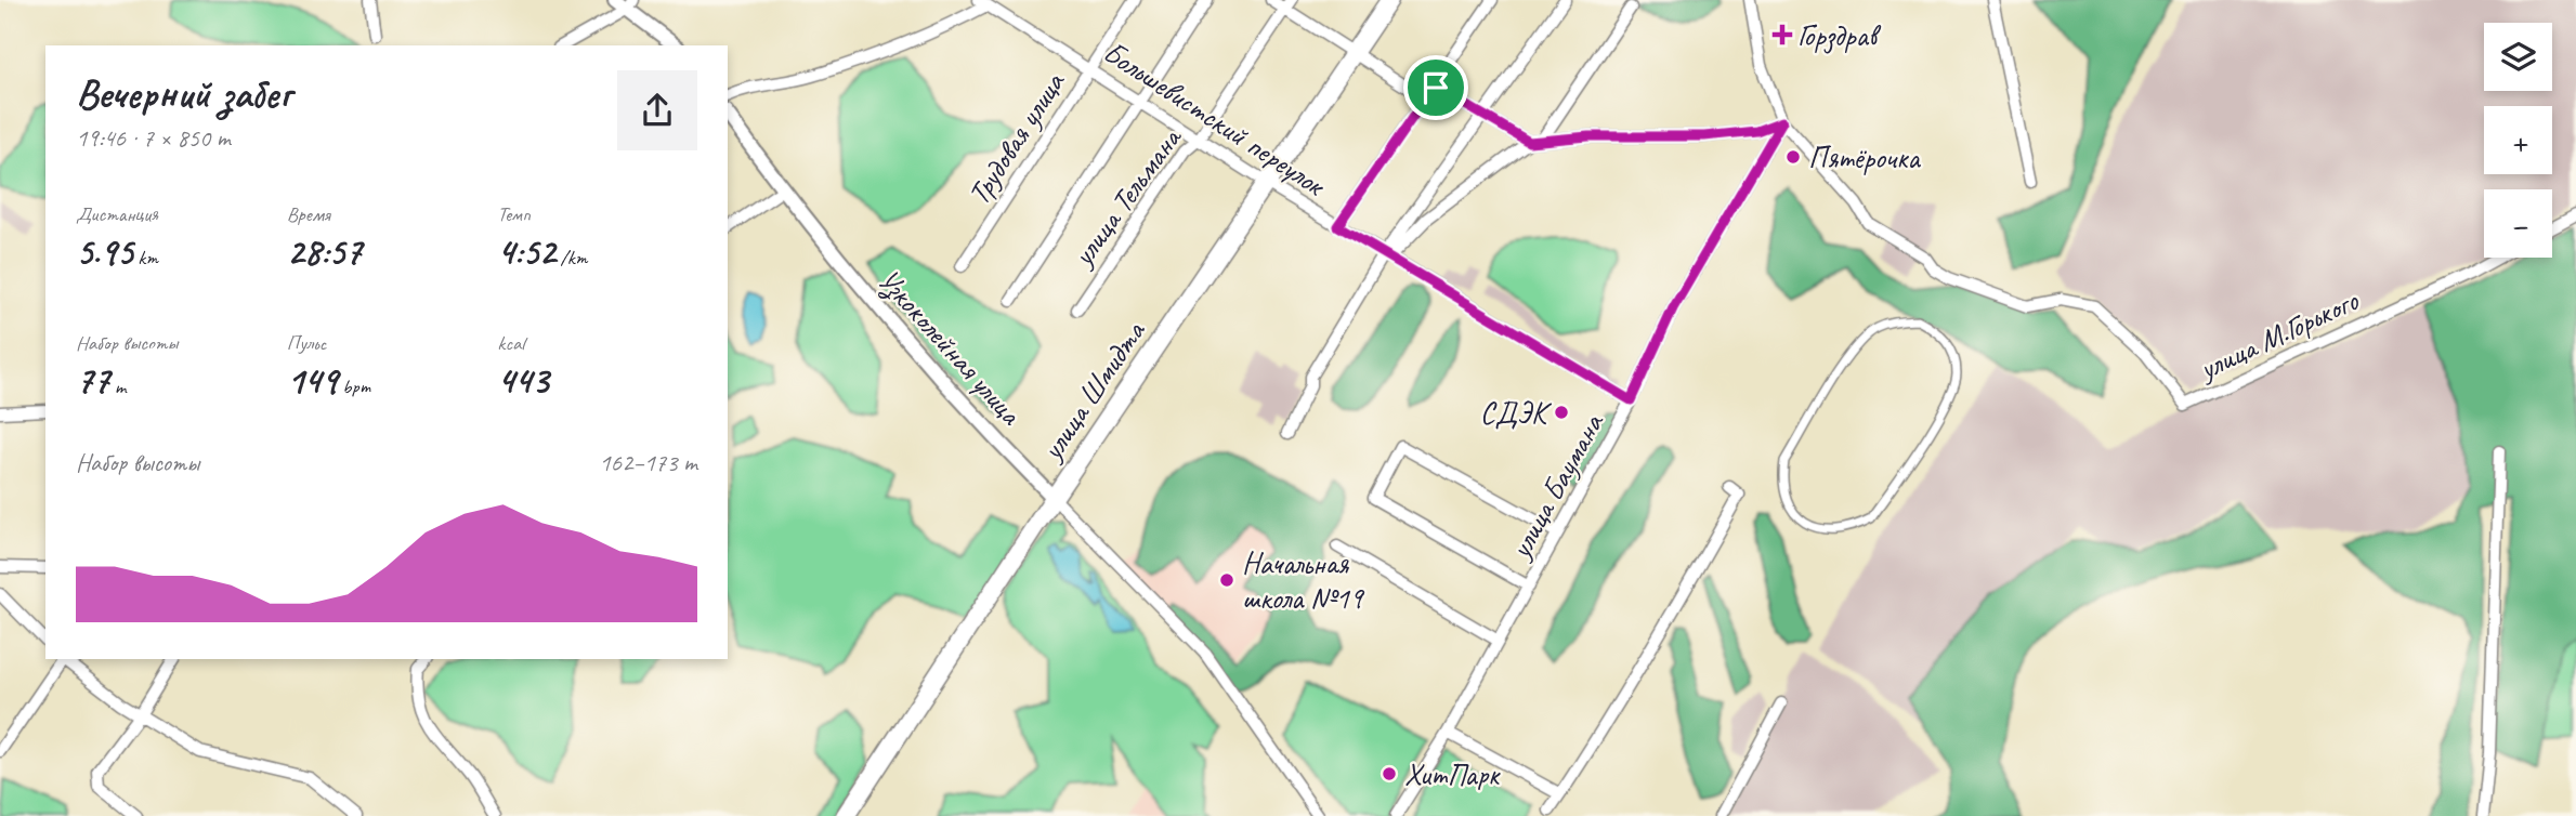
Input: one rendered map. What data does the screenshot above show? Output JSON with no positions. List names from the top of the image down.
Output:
{
  "streets": {
    "main road": ["улица Шмидта"],
    "street": [
      "Большевистский переулок",
      "Трудовая улица",
      "улица Тельмана",
      "улица М.Горького",
      "Узкоколейная улица",
      "улица Баумана"
    ]
  },
  "crossings": [
    ["Большевистский переулок", "Трудовая улица"],
    ["Большевистский переулок", "улица Тельмана"],
    ["Большевистский переулок", "улица Шмидта"],
    ["Большевистский переулок", "улица Баумана"],
    ["улица М.Горького", "улица Баумана"],
    ["Узкоколейная улица", "улица Шмидта"]
  ],
  "places": {
    "health": ["Горздрав"],
    "other": [
      "Пятёрочка",
      "СДЭК",
      "Начальная школа №19",
      "ХитПарк"
    ]
  },
  "page": {
    "map_buttons": ["+", "−"],
    "heading": ["Вечерний забег", "19:46 · 7 × 850 m"],
    "stats": [
      ["Дистанция", "5.95 km"],
      ["Время", "28:57"],
      ["Темп", "4:52 /km"],
      ["Набор высоты", "77 m"],
      ["Пульс", "149 bpm"],
      ["kcal", "443"]
    ],
    "chart": ["Набор высоты", "162–173 m"]
  }
}
